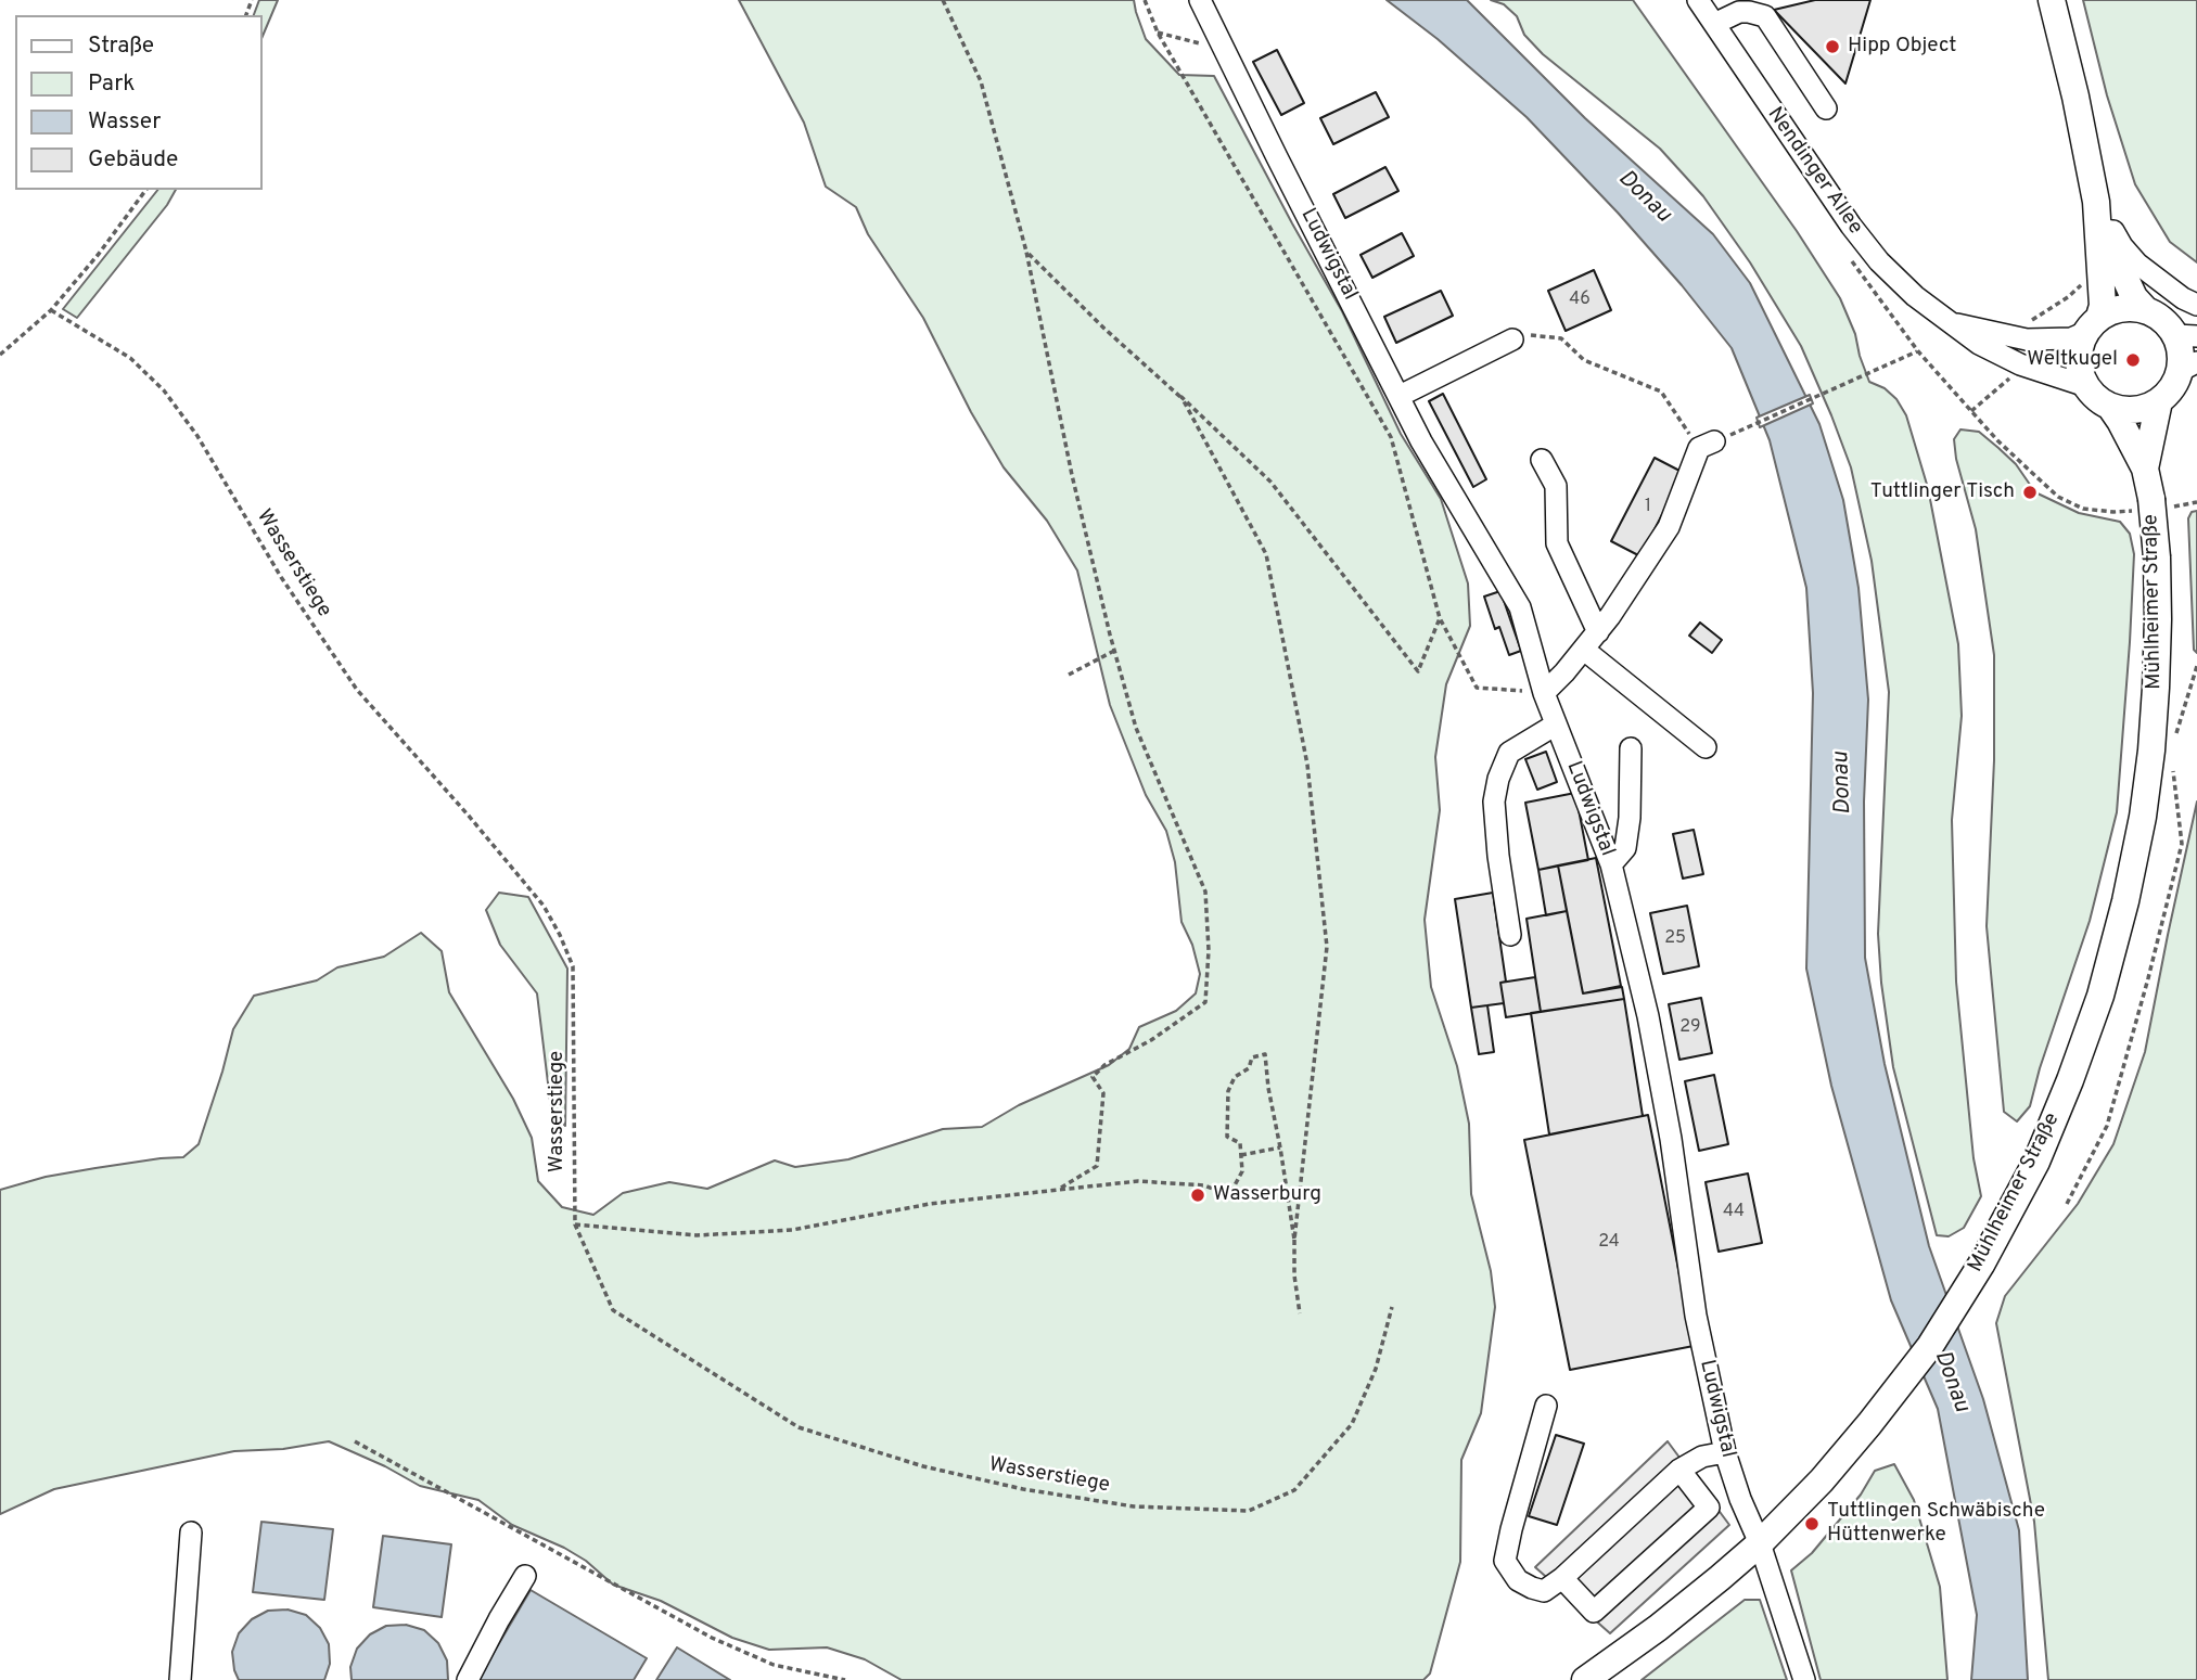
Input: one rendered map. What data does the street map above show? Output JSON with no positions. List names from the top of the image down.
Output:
{
  "streets": {
    "main road": ["Mühlheimer Straße"],
    "street": ["Nendinger Allee", "Ludwigstal"],
    "path": ["Wasserstiege"]
  },
  "crossings": [
    ["Nendinger Allee", "Mühlheimer Straße"],
    ["Ludwigstal", "Mühlheimer Straße"]
  ],
  "water": ["Donau"],
  "places": [
    "Hipp Object",
    "Weltkugel",
    "Tuttlinger Tisch",
    "Wasserburg",
    "Tuttlingen Schwäbische Hüttenwerke"
  ],
  "house_numbers": [
    "46",
    "1",
    "25",
    "29",
    "44",
    "24"
  ],
  "legend": [
    "Straße",
    "Park",
    "Wasser",
    "Gebäude"
  ]
}
